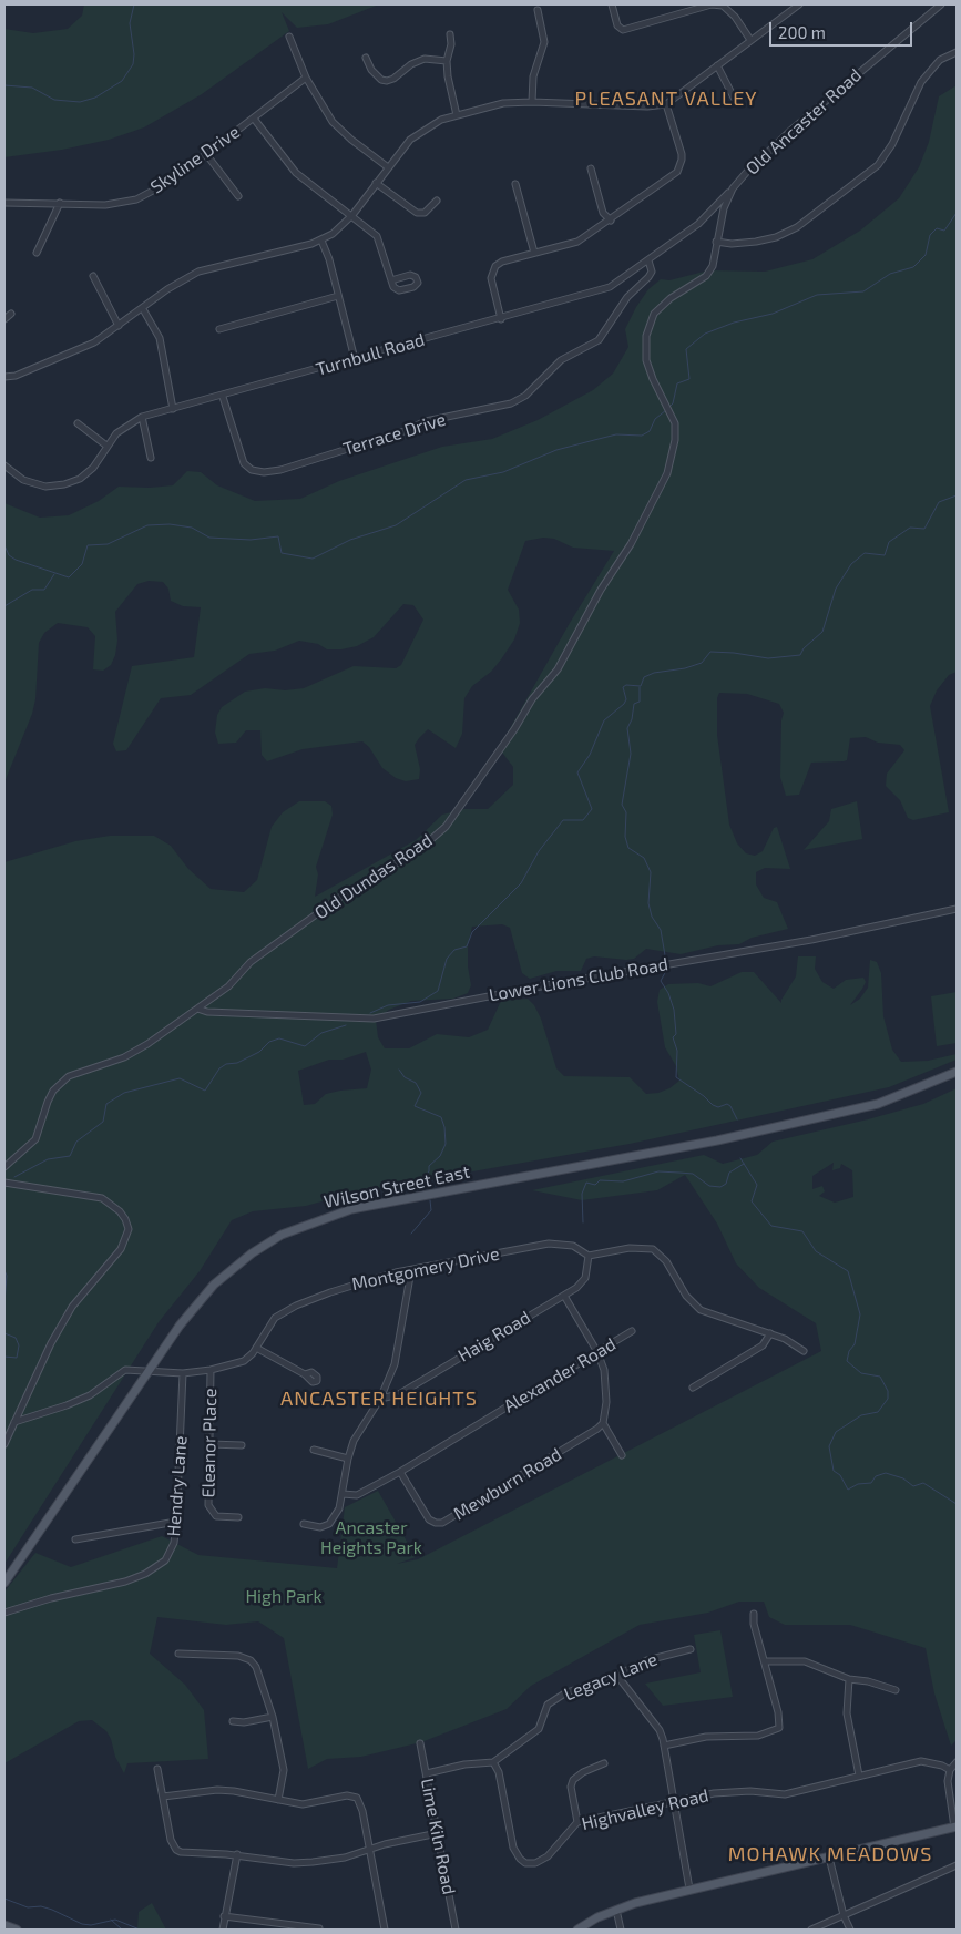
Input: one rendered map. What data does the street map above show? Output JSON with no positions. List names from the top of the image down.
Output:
{
  "streets": {
    "main road": ["Wilson Street East"],
    "street": [
      "Old Ancaster Road",
      "Skyline Drive",
      "Turnbull Road",
      "Terrace Drive",
      "Old Dundas Road",
      "Lower Lions Club Road",
      "Montgomery Drive",
      "Haig Road",
      "Alexander Road",
      "Eleanor Place",
      "Mewburn Road",
      "Hendry Lane",
      "Legacy Lane",
      "Highvalley Road",
      "Lime Kiln Road"
    ]
  },
  "crossings": [
    ["Old Ancaster Road", "Turnbull Road"],
    ["Old Ancaster Road", "Old Dundas Road"],
    ["Turnbull Road", "Terrace Drive"],
    ["Old Dundas Road", "Lower Lions Club Road"],
    ["Wilson Street East", "Montgomery Drive"],
    ["Montgomery Drive", "Haig Road"],
    ["Montgomery Drive", "Eleanor Place"],
    ["Montgomery Drive", "Hendry Lane"],
    ["Alexander Road", "Mewburn Road"],
    ["Legacy Lane", "Highvalley Road"]
  ],
  "districts": ["PLEASANT VALLEY", "ANCASTER HEIGHTS", "MOHAWK MEADOWS"],
  "parks": ["Ancaster Heights Park", "High Park"],
  "scale_bar": "200 m"
}
